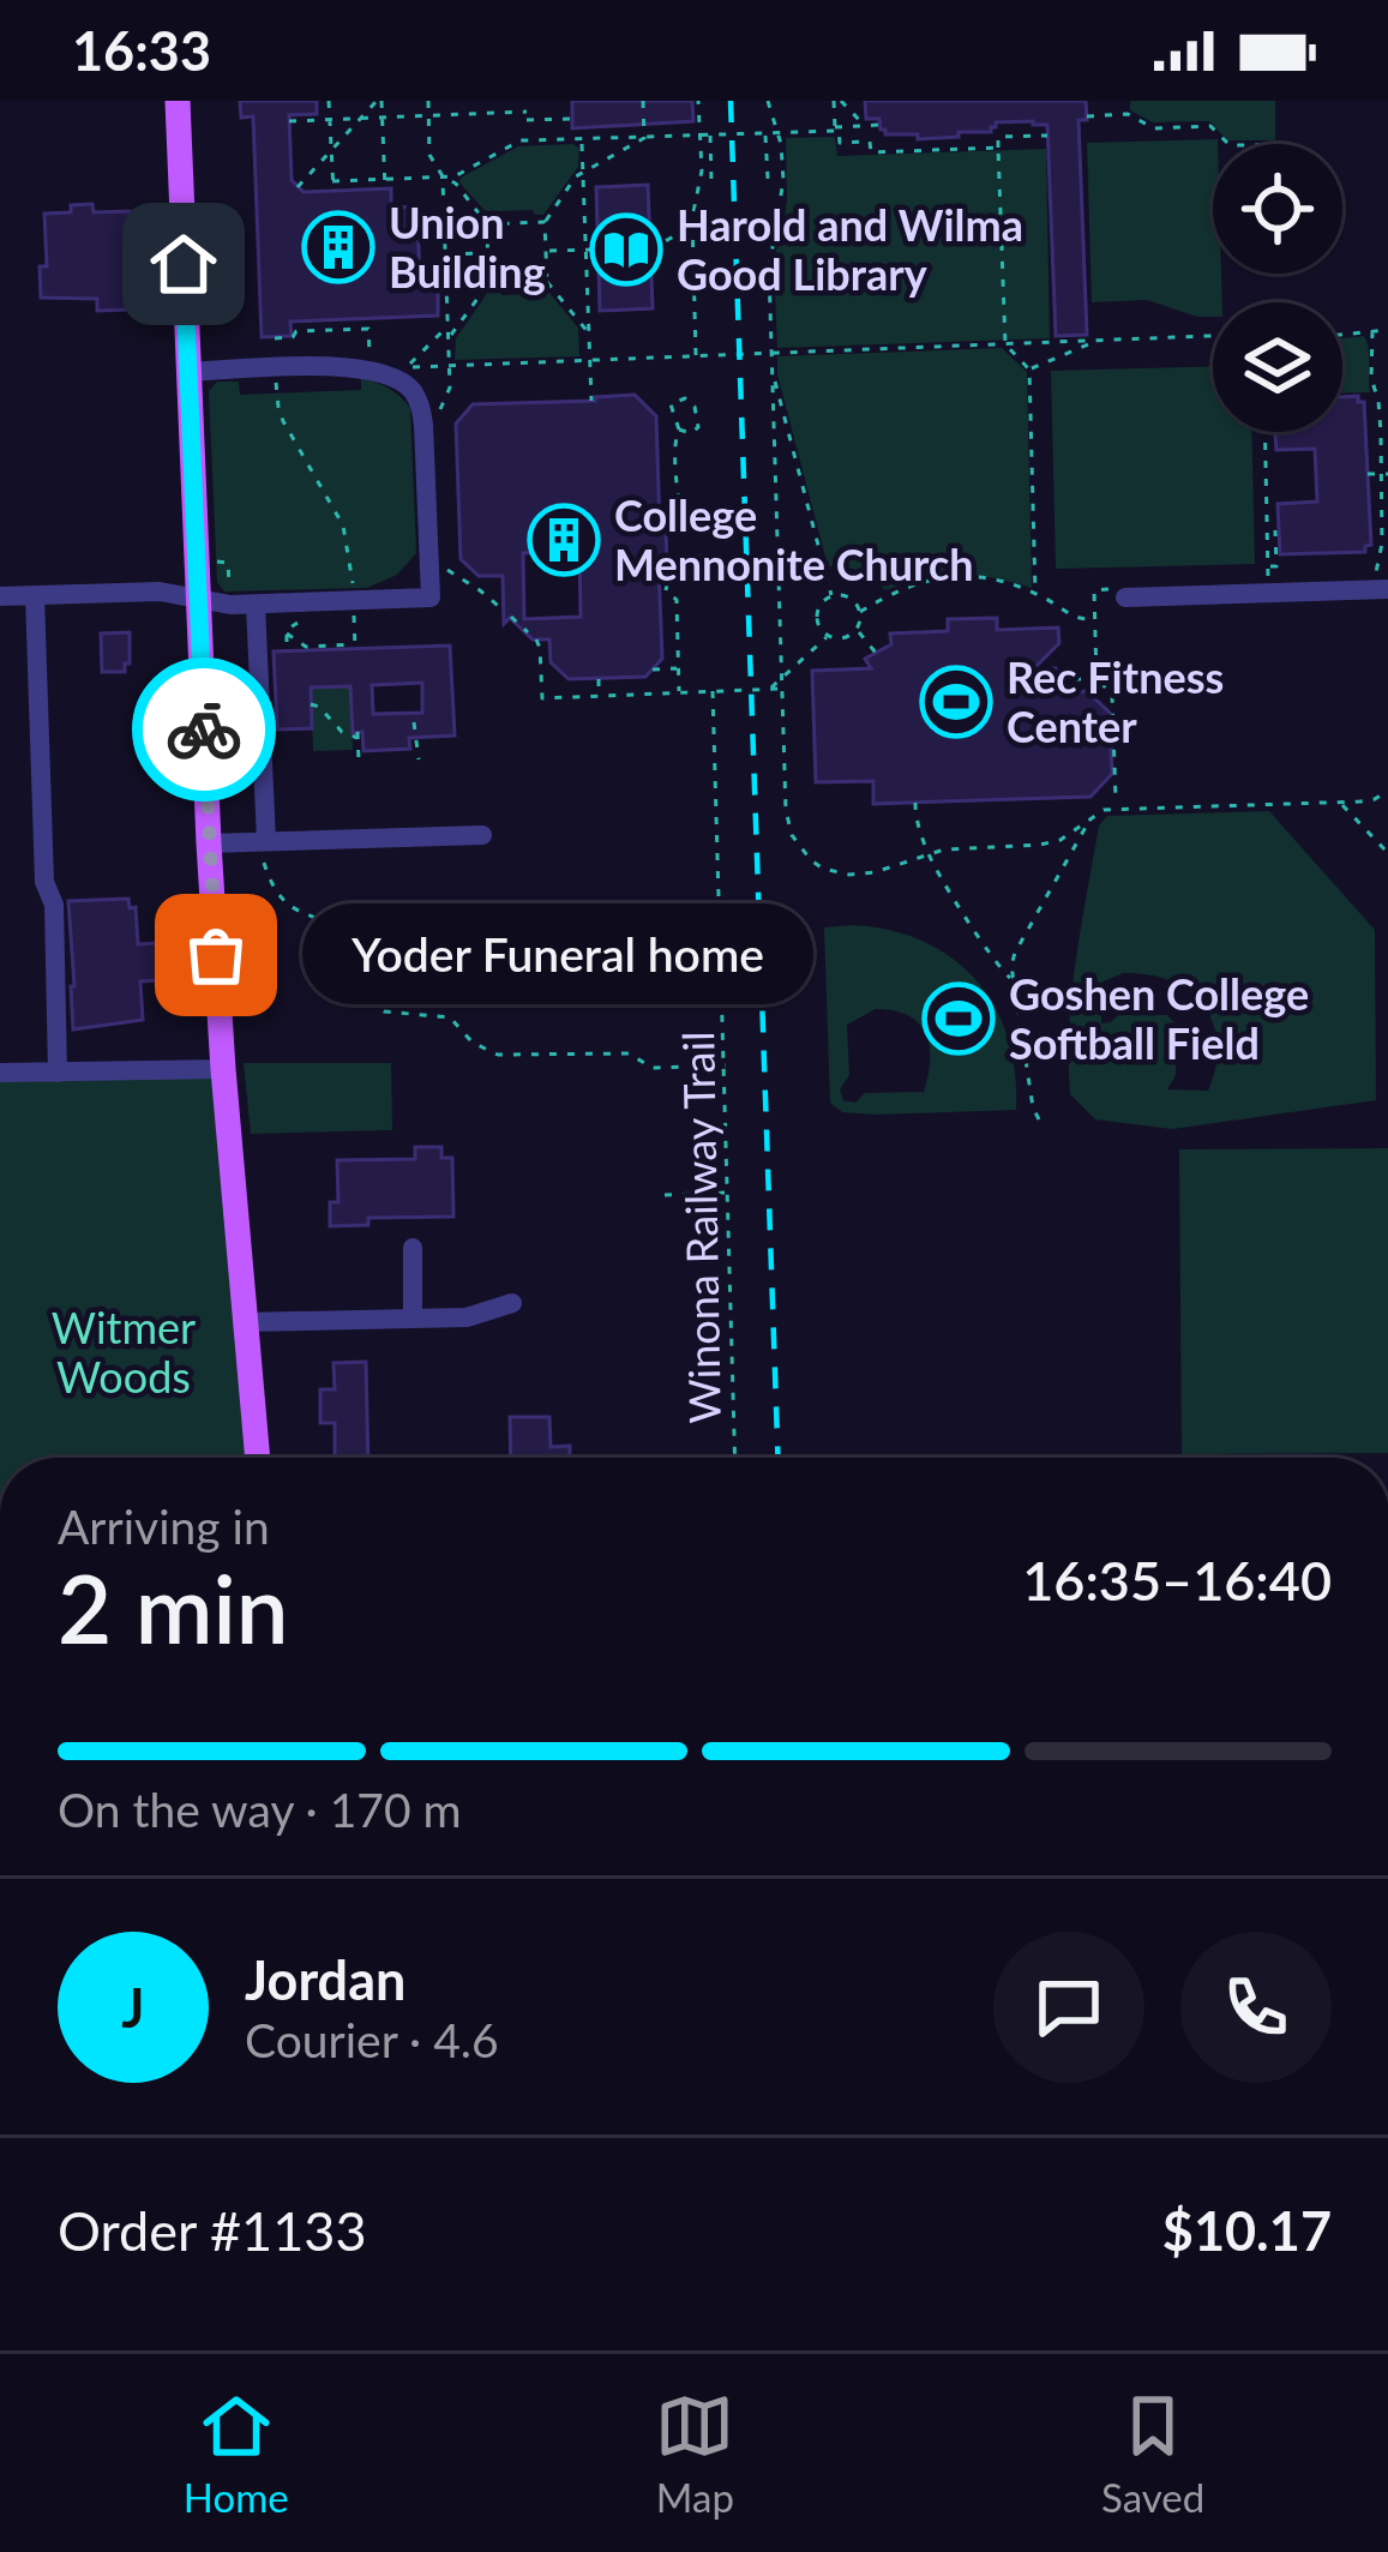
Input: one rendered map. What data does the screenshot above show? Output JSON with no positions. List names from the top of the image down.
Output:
{
  "streets": {
    "path": ["Winona Railway Trail"]
  },
  "parks": ["Witmer Woods"],
  "places": {
    "building": ["Union Building", "College Mennonite Church"],
    "library": ["Harold and Wilma Good Library"],
    "sports": ["Rec Fitness Center", "Goshen College Softball Field"],
    "other": ["Yoder Funeral home"]
  },
  "page": {
    "status": "16:33",
    "bubble": "Yoder Funeral home",
    "heading": ["2 min", "Arriving in", "16:35–16:40"],
    "panel": [
      "Jordan",
      "Courier · 4.6",
      "Order #1133",
      "$10.17"
    ],
    "bar": "On the way · 170 m",
    "round": "J",
    "tabs": ["Home", "Map", "Saved"]
  }
}
